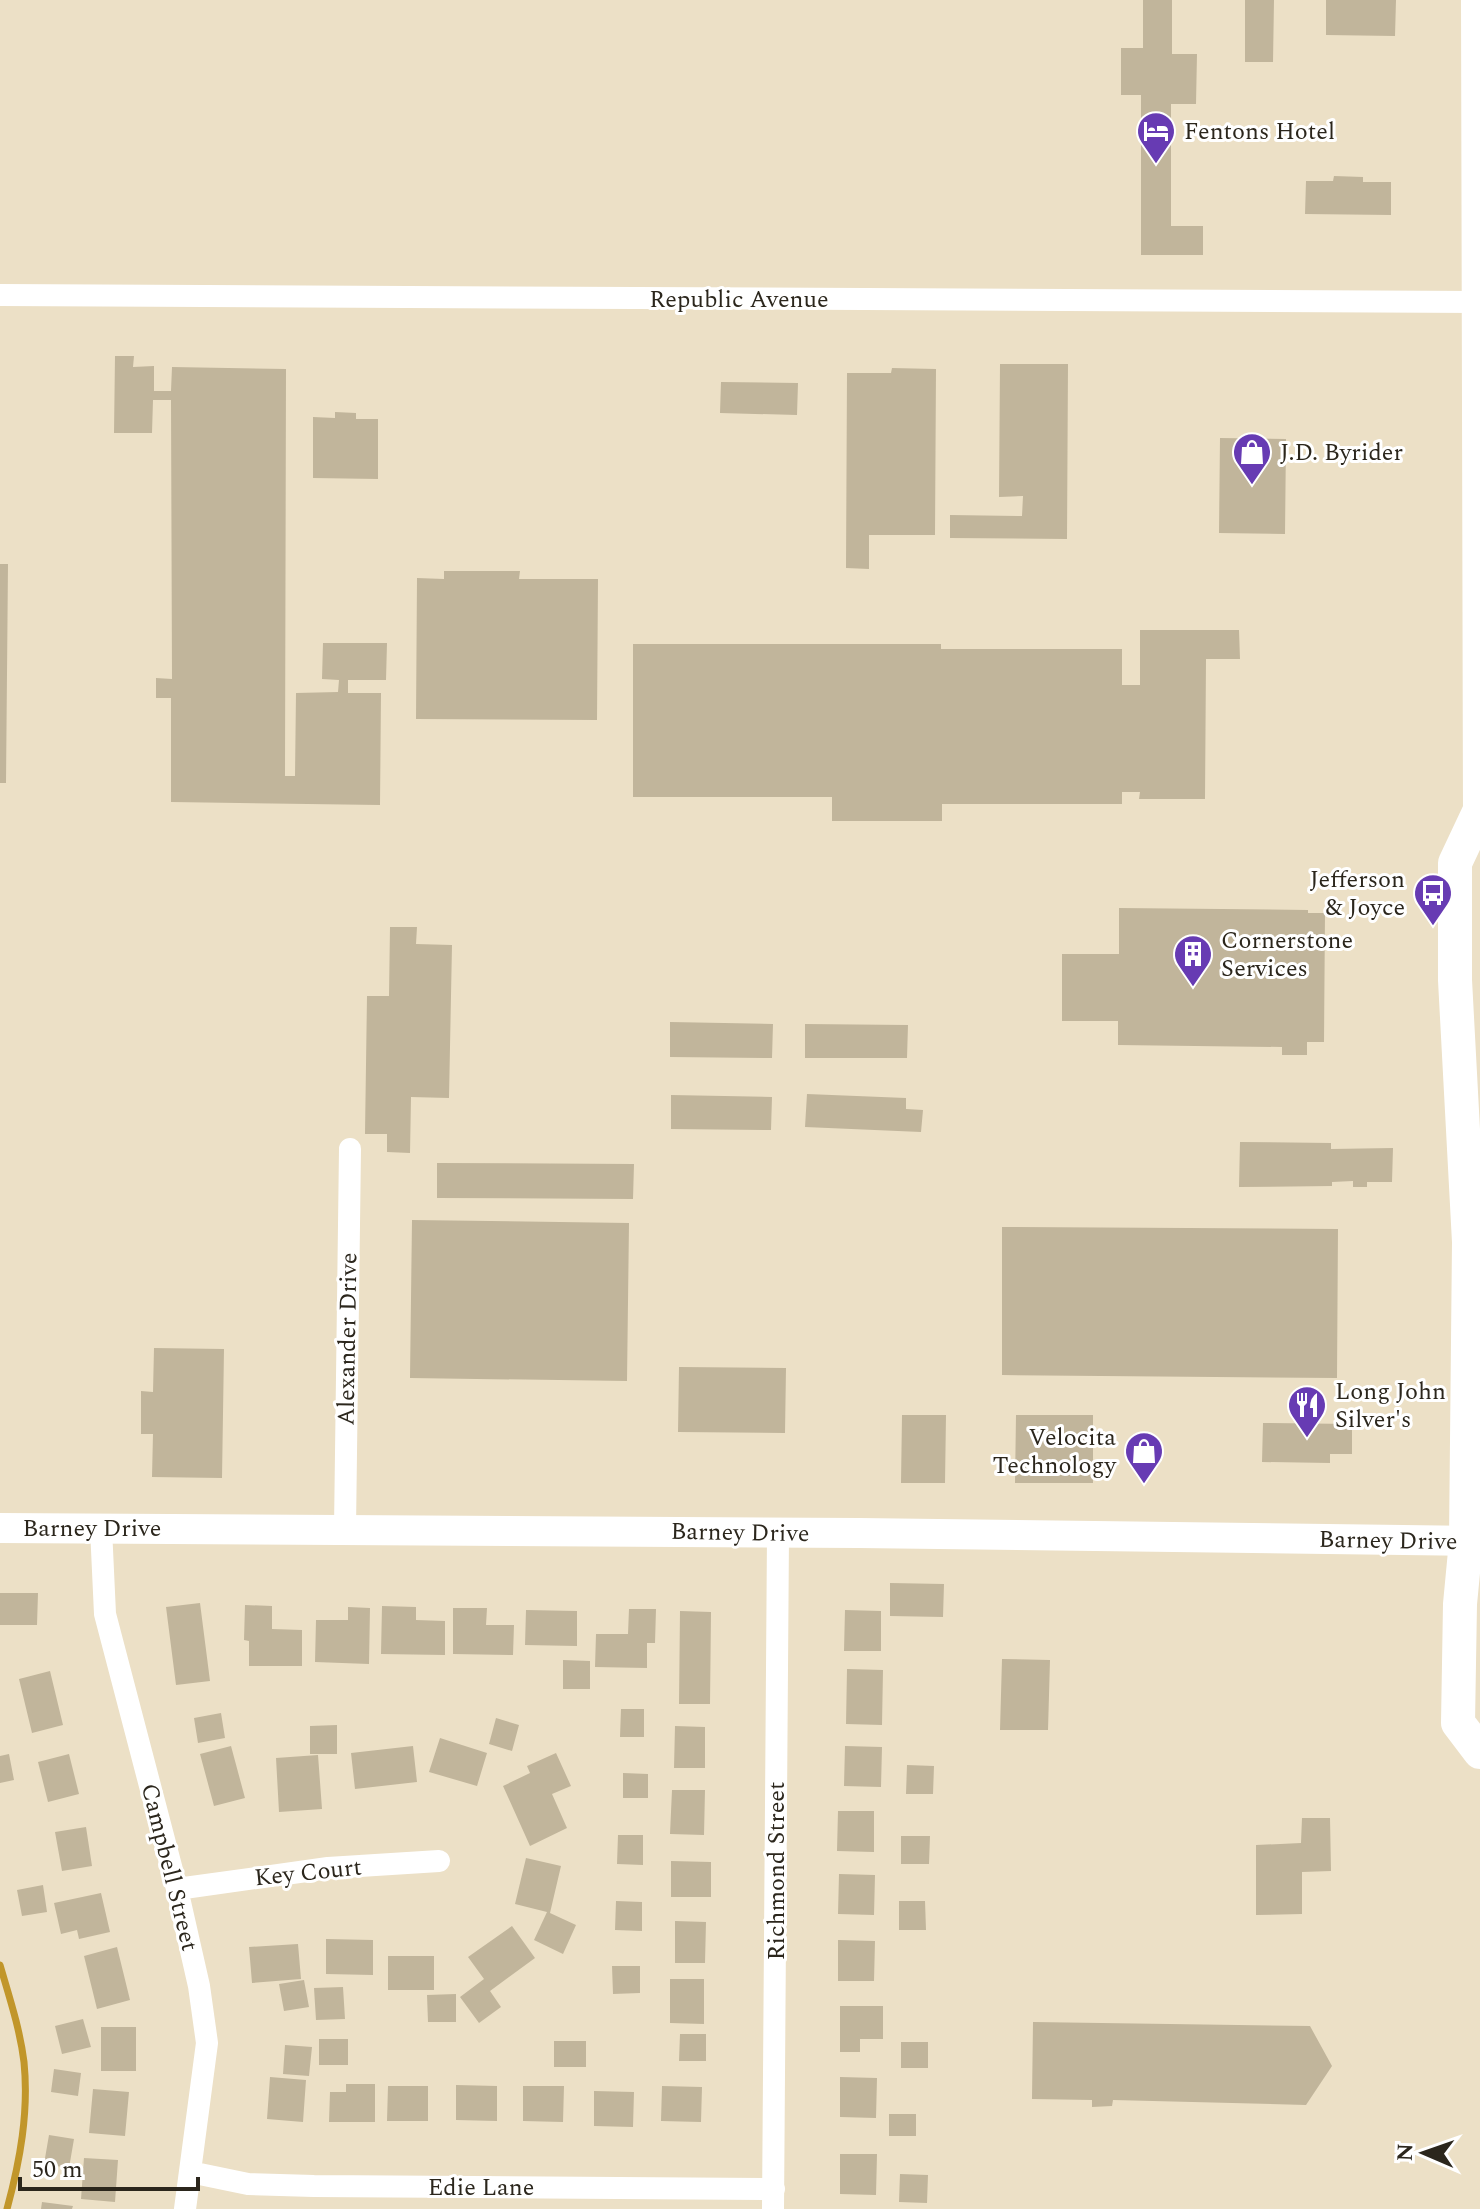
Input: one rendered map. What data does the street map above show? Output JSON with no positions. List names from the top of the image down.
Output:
{
  "streets": {
    "street": [
      "Republic Avenue",
      "Alexander Drive",
      "Barney Drive",
      "Campbell Street",
      "Richmond Street",
      "Key Court",
      "Edie Lane"
    ]
  },
  "crossings": [
    ["Alexander Drive", "Barney Drive"],
    ["Barney Drive", "Campbell Street"],
    ["Barney Drive", "Richmond Street"],
    ["Campbell Street", "Key Court"],
    ["Campbell Street", "Edie Lane"],
    ["Richmond Street", "Edie Lane"]
  ],
  "places": {
    "hotel": ["Fentons Hotel"],
    "shop": ["J.D. Byrider", "Velocita Technology"],
    "bus stop": ["Jefferson & Joyce"],
    "building": ["Cornerstone Services"],
    "restaurant": ["Long John Silver's"]
  },
  "scale_bar": "50 m",
  "north": "left"
}
